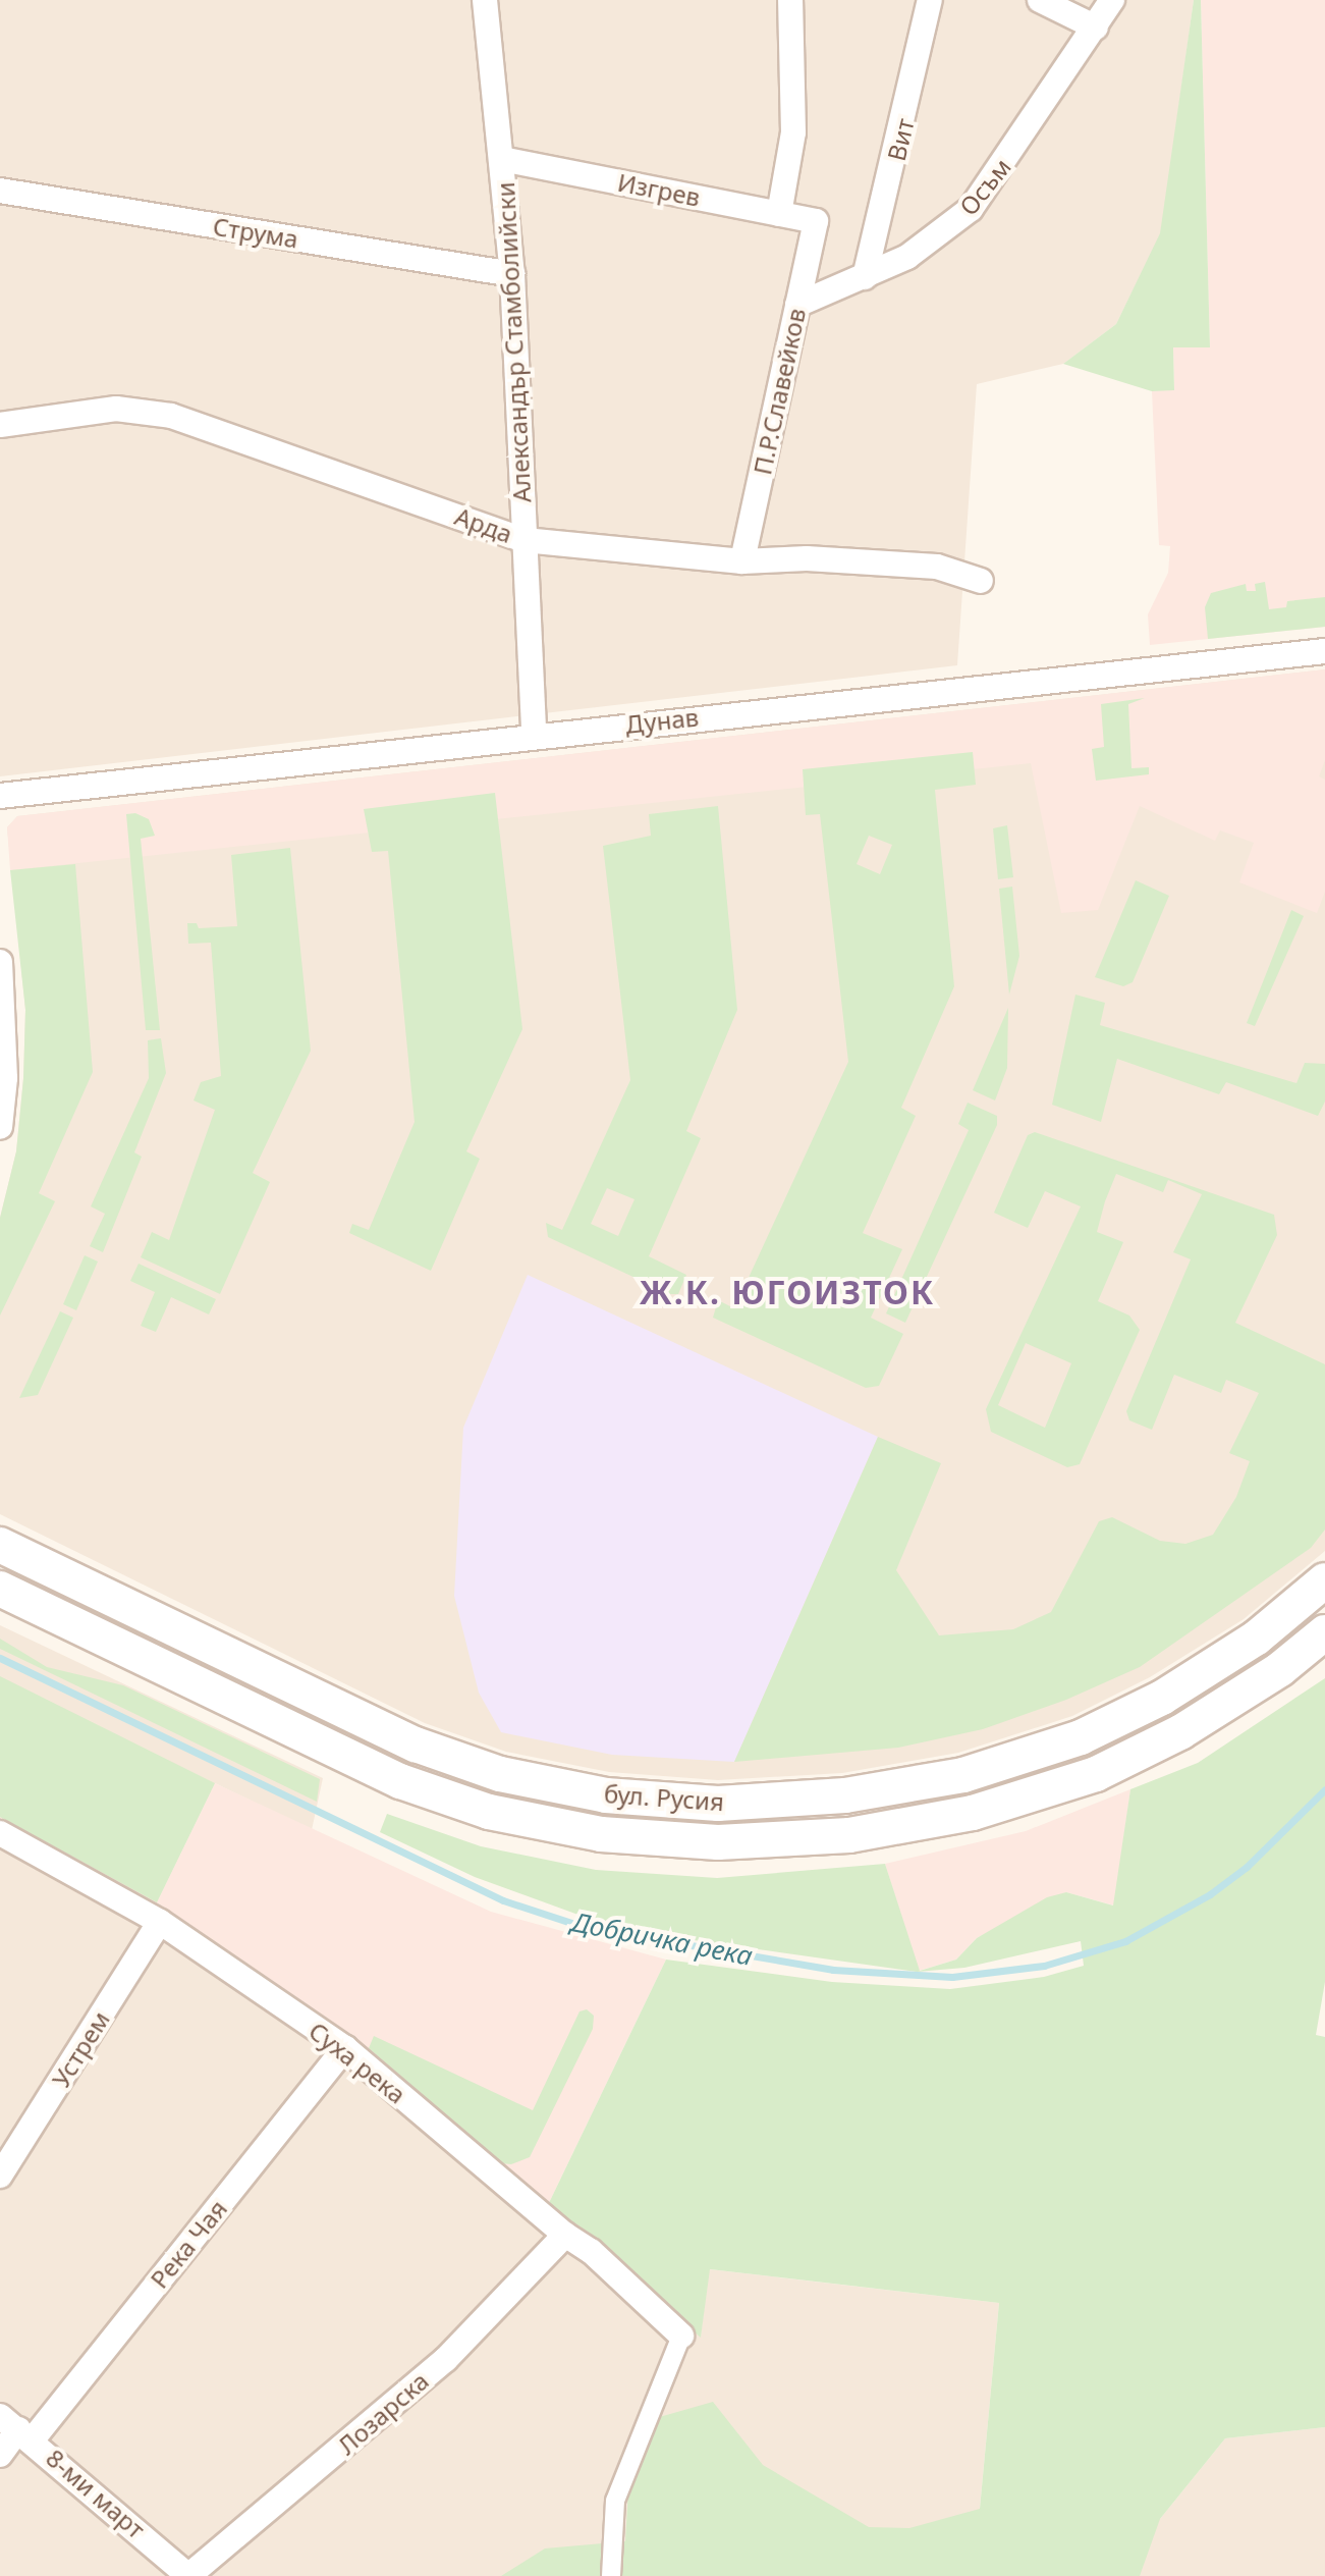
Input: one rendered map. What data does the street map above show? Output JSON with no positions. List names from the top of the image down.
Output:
{
  "streets": {
    "main road": ["бул. Русия"],
    "street": [
      "Вит",
      "Осъм",
      "Изгрев",
      "Струма",
      "Александър Стамболийски",
      "П.Р.Славейков",
      "Арда",
      "Дунав",
      "Устрем",
      "Суха река",
      "Река Чая",
      "Лозарска",
      "8-ми март"
    ]
  },
  "crossings": [
    ["Вит", "Осъм"],
    ["Осъм", "П.Р.Славейков"],
    ["Изгрев", "Александър Стамболийски"],
    ["Изгрев", "П.Р.Славейков"],
    ["Струма", "Александър Стамболийски"],
    ["Александър Стамболийски", "Арда"],
    ["Александър Стамболийски", "Дунав"],
    ["П.Р.Славейков", "Арда"],
    ["Устрем", "Суха река"],
    ["Суха река", "Река Чая"],
    ["Суха река", "Лозарска"],
    ["Река Чая", "8-ми март"],
    ["Лозарска", "8-ми март"]
  ],
  "districts": ["Ж.К. ЮГОИЗТОК"],
  "water": ["Добричка река"]
}
